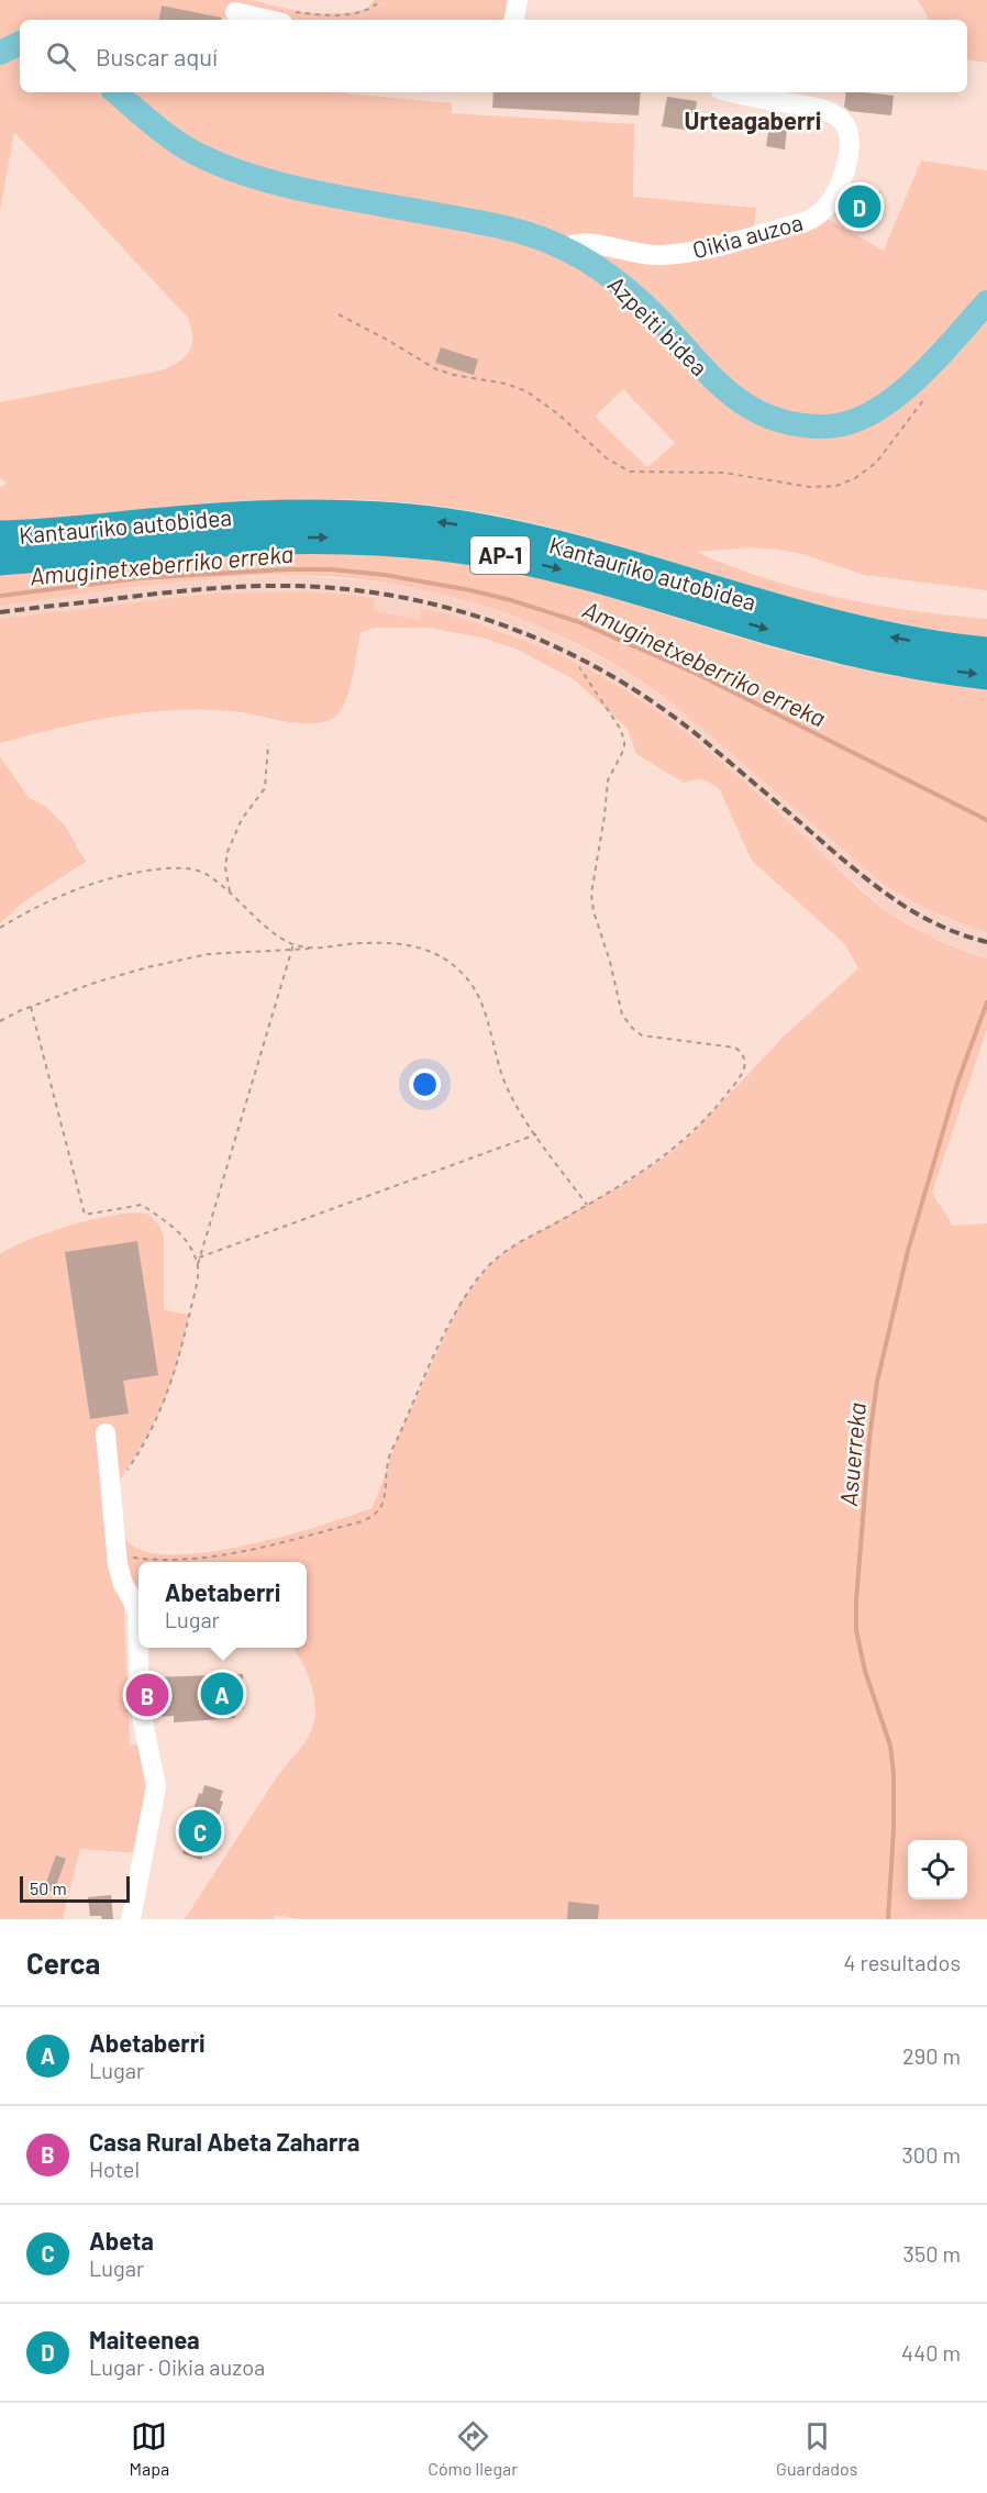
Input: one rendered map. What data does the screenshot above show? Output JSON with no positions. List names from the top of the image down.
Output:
{
  "streets": {
    "highway": ["Kantauriko autobidea", "AP-1"],
    "main road": ["Azpeiti bidea"],
    "street": ["Oikia auzoa"]
  },
  "crossings": [
    ["Oikia auzoa", "Azpeiti bidea"]
  ],
  "districts": ["Urteagaberri"],
  "water": ["Amuginetxeberriko erreka", "Asuerreka"],
  "scale_bar": "50 m",
  "page": {
    "search": "Buscar aquí",
    "pins": [
      "D",
      "A",
      "B",
      "C"
    ],
    "popup": ["Abetaberri", "Lugar"],
    "scale": "50 m",
    "heading": ["Cerca", "4 resultados"],
    "list": [
      {
        "mark": "A",
        "name": "Abetaberri",
        "note": "Lugar",
        "value": "290 m"
      },
      {
        "mark": "B",
        "name": "Casa Rural Abeta Zaharra",
        "note": "Hotel",
        "value": "300 m"
      },
      {
        "mark": "C",
        "name": "Abeta",
        "note": "Lugar",
        "value": "350 m"
      },
      {
        "mark": "D",
        "name": "Maiteenea",
        "note": "Lugar · Oikia auzoa",
        "value": "440 m"
      }
    ],
    "nav": ["Mapa", "Cómo llegar", "Guardados"]
  }
}
